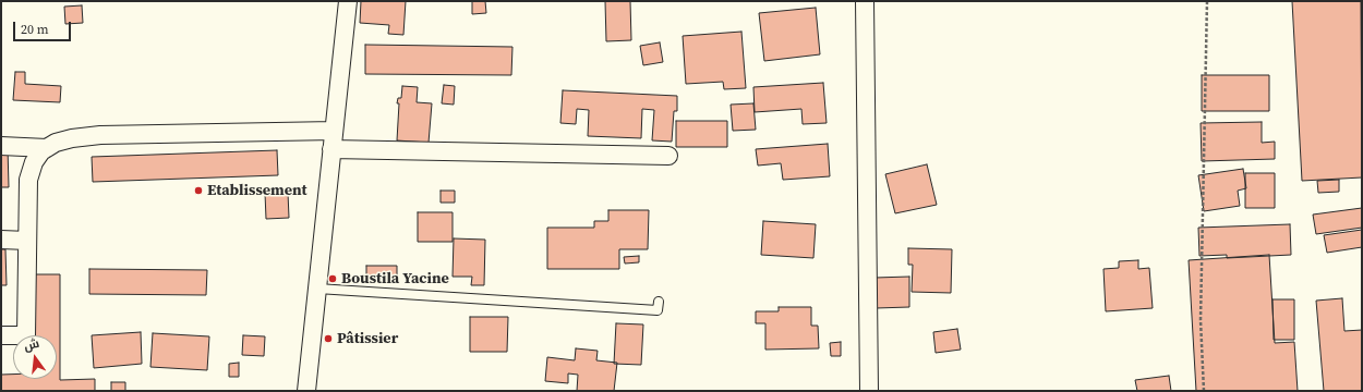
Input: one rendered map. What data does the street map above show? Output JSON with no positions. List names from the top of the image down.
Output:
{
  "places": ["Etablissement", "Boustila Yacine", "Pâtissier"],
  "scale_bar": "20 m",
  "north": "top"
}
